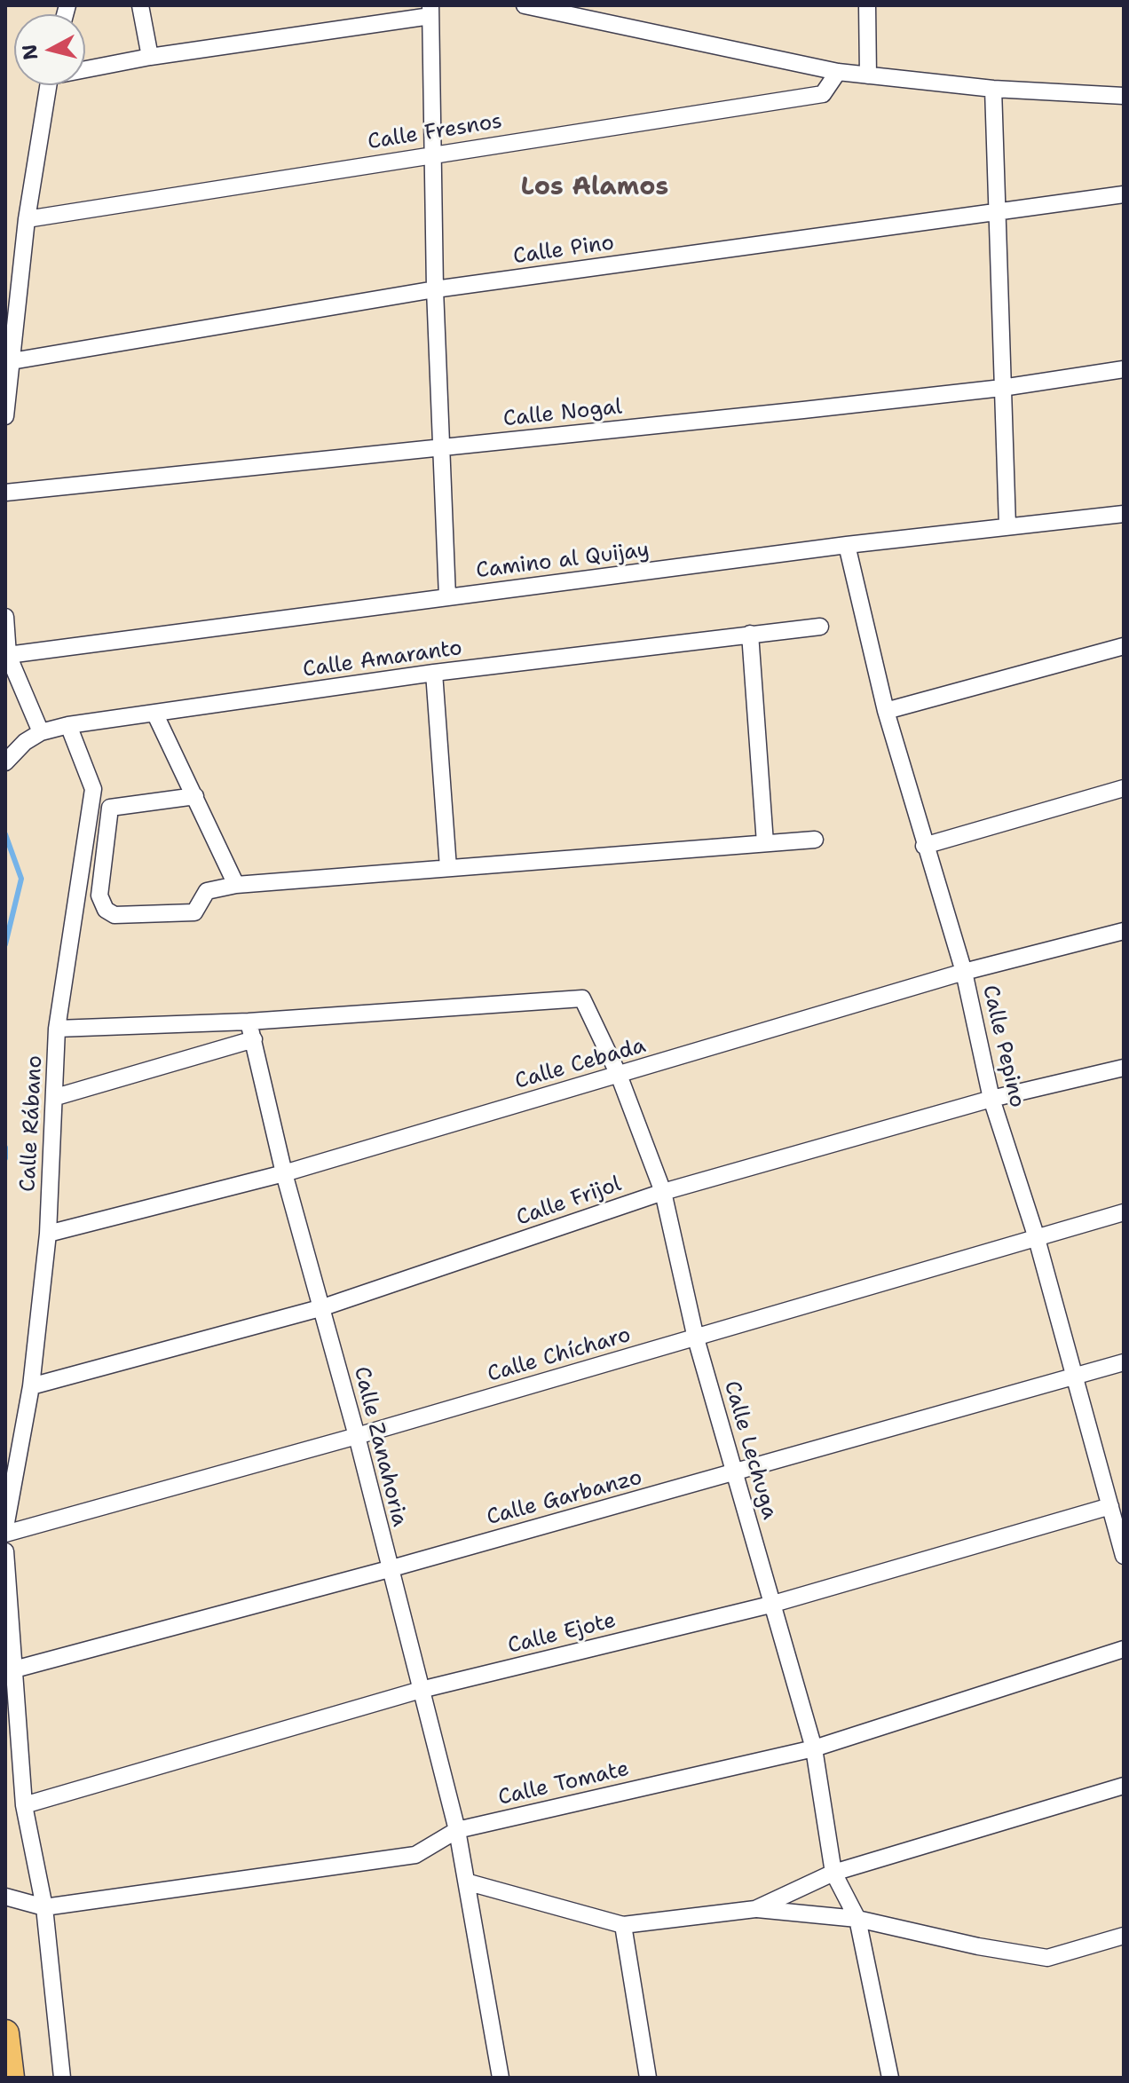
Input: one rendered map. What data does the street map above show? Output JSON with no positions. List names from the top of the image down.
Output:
{
  "streets": {
    "street": [
      "Calle Fresnos",
      "Calle Pino",
      "Calle Nogal",
      "Camino al Quijay",
      "Calle Amaranto",
      "Calle Pepino",
      "Calle Cebada",
      "Calle Rábano",
      "Calle Frijol",
      "Calle Chícharo",
      "Calle Zanahoria",
      "Calle Lechuga",
      "Calle Garbanzo",
      "Calle Ejote",
      "Calle Tomate"
    ]
  },
  "crossings": [
    ["Camino al Quijay", "Calle Pepino"],
    ["Calle Amaranto", "Calle Rábano"],
    ["Calle Pepino", "Calle Cebada"],
    ["Calle Pepino", "Calle Frijol"],
    ["Calle Pepino", "Calle Chícharo"],
    ["Calle Pepino", "Calle Garbanzo"],
    ["Calle Pepino", "Calle Ejote"],
    ["Calle Cebada", "Calle Rábano"],
    ["Calle Cebada", "Calle Zanahoria"],
    ["Calle Cebada", "Calle Lechuga"],
    ["Calle Rábano", "Calle Frijol"],
    ["Calle Frijol", "Calle Zanahoria"],
    ["Calle Frijol", "Calle Lechuga"],
    ["Calle Chícharo", "Calle Zanahoria"],
    ["Calle Chícharo", "Calle Lechuga"],
    ["Calle Zanahoria", "Calle Lechuga"],
    ["Calle Zanahoria", "Calle Garbanzo"],
    ["Calle Zanahoria", "Calle Ejote"],
    ["Calle Zanahoria", "Calle Tomate"],
    ["Calle Lechuga", "Calle Garbanzo"],
    ["Calle Lechuga", "Calle Ejote"],
    ["Calle Lechuga", "Calle Tomate"]
  ],
  "districts": ["Los Alamos"],
  "north": "left"
}
